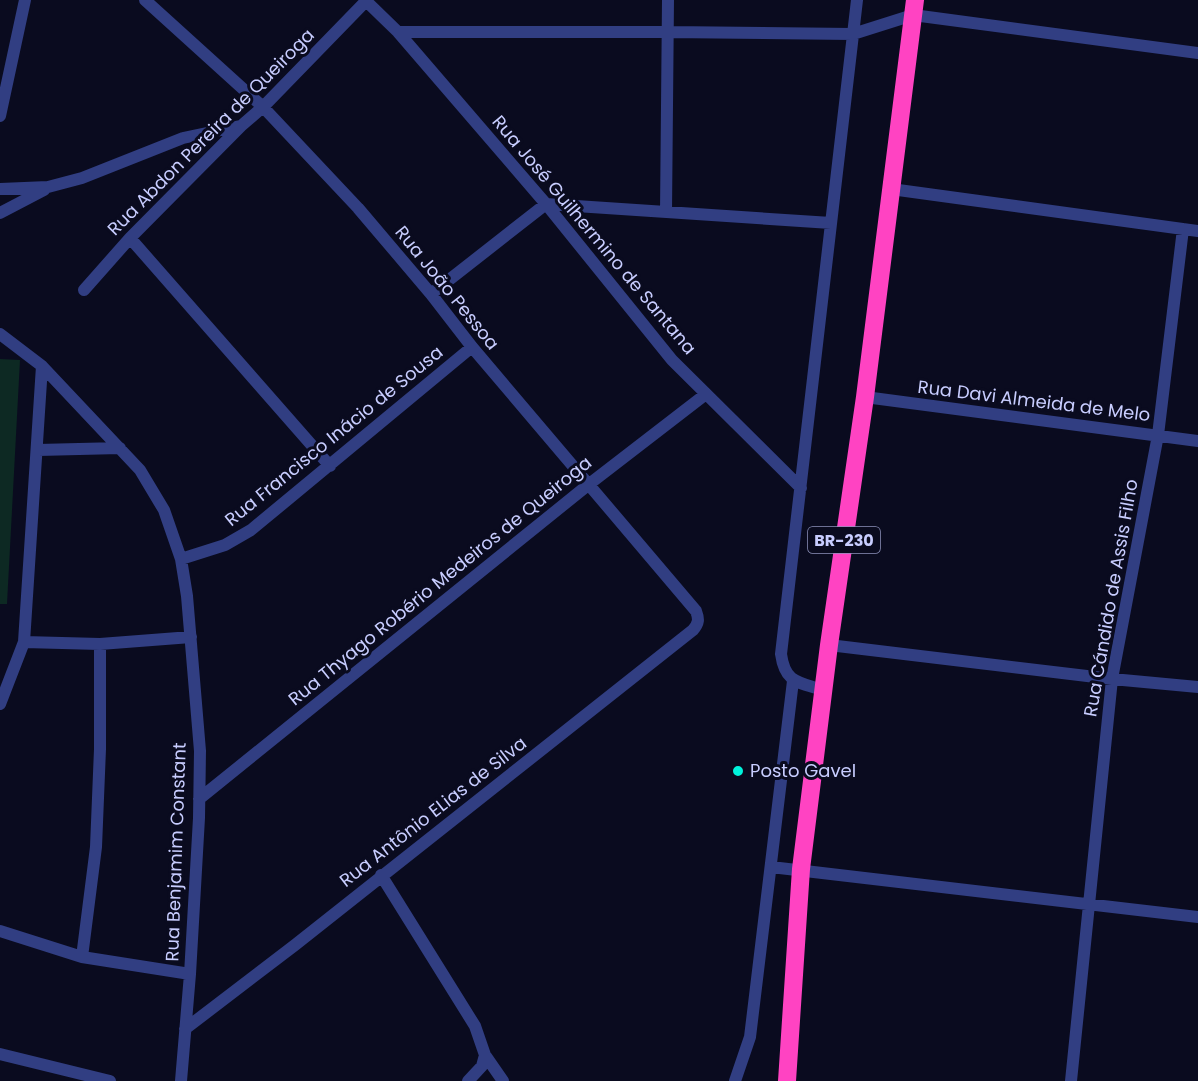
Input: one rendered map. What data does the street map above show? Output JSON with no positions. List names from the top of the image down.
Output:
{
  "streets": {
    "highway": ["BR-230"],
    "street": [
      "Rua Abdon Pereira de Queiroga",
      "Rua José Guilhermino de Santana",
      "Rua João Pessoa",
      "Rua Davi Almeida de Melo",
      "Rua Francisco Inácio de Sousa",
      "Rua Thyago Robério Medeiros de Queiroga",
      "Rua Cándido de Assis Filho",
      "Rua Antônio ELias de Silva",
      "Rua Benjamim Constant"
    ]
  },
  "crossings": [
    ["Rua Abdon Pereira de Queiroga", "Rua José Guilhermino de Santana"],
    ["Rua Abdon Pereira de Queiroga", "Rua João Pessoa"],
    ["Rua José Guilhermino de Santana", "Rua Thyago Robério Medeiros de Queiroga"],
    ["Rua João Pessoa", "Rua Francisco Inácio de Sousa"],
    ["Rua João Pessoa", "Rua Thyago Robério Medeiros de Queiroga"],
    ["Rua João Pessoa", "Rua Antônio ELias de Silva"],
    ["Rua Davi Almeida de Melo", "BR-230"],
    ["Rua Davi Almeida de Melo", "Rua Cándido de Assis Filho"],
    ["Rua Francisco Inácio de Sousa", "Rua Benjamim Constant"],
    ["Rua Thyago Robério Medeiros de Queiroga", "Rua Benjamim Constant"],
    ["Rua Antônio ELias de Silva", "Rua Benjamim Constant"]
  ],
  "places": ["Posto Gavel"]
}
